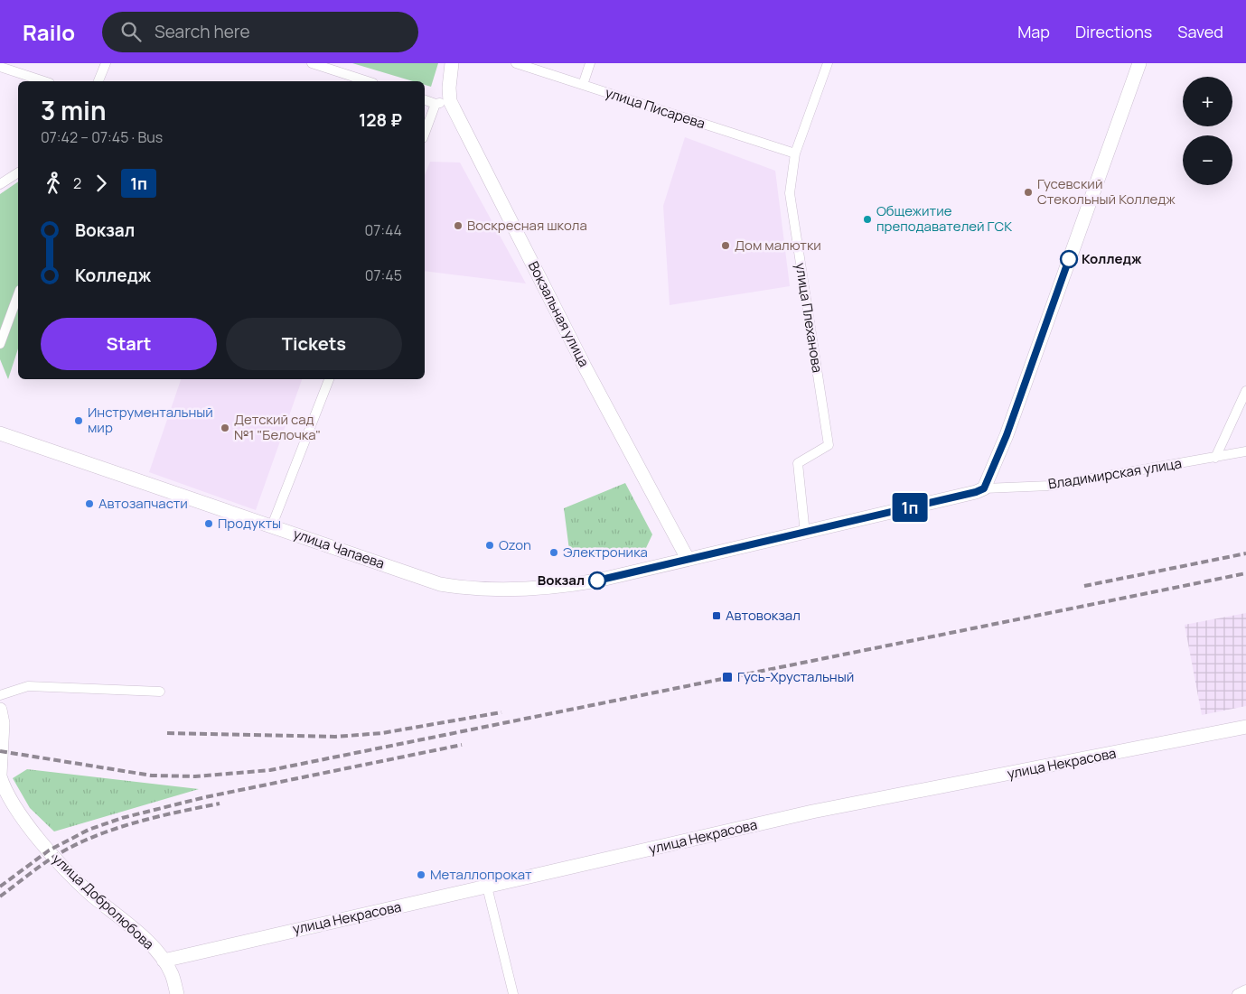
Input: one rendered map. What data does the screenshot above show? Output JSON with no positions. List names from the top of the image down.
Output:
{
  "streets": {
    "street": [
      "улица Писарева",
      "Вокзальная улица",
      "улица Плеханова",
      "Владимирская улица",
      "улица Чапаева",
      "улица Некрасова",
      "улица Добролюбова"
    ]
  },
  "crossings": [
    ["улица Писарева", "улица Плеханова"],
    ["Вокзальная улица", "улица Чапаева"],
    ["улица Некрасова", "улица Добролюбова"]
  ],
  "places": {
    "other": [
      "Гусевский Стекольный Колледж",
      "Общежитие преподавателей ГСК",
      "Воскресная школа",
      "Дом малютки",
      "Колледж",
      "Инструментальный мир",
      "Детский сад №1 \"Белочка\"",
      "Автозапчасти",
      "Продукты",
      "Ozon",
      "Электроника",
      "Вокзал",
      "Металлопрокат"
    ],
    "transit": ["Автовокзал", "Гусь-Хрустальный"]
  },
  "lines": ["bus line 1п"],
  "page": {
    "header": "Railo",
    "search": "Search here",
    "nav": ["Map", "Directions", "Saved"],
    "on_map": "1п",
    "map_buttons": ["+", "−"],
    "heading": ["3 min", "07:42 – 07:45 · Bus", "128 ₽"],
    "legs": ["2", "1п"],
    "list": [
      {
        "name": "Вокзал",
        "value": "07:44"
      },
      {
        "name": "Колледж",
        "value": "07:45"
      }
    ],
    "buttons": ["Start", "Tickets"]
  }
}
